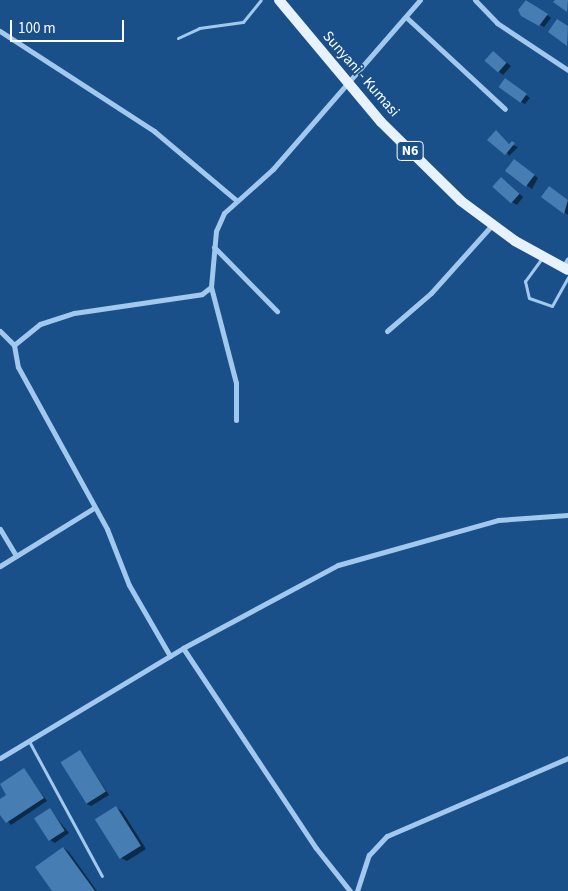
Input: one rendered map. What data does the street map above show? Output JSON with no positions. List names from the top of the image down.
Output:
{
  "streets": {
    "main road": ["Sunyani - Kumasi", "N6"]
  },
  "scale_bar": "100 m"
}
